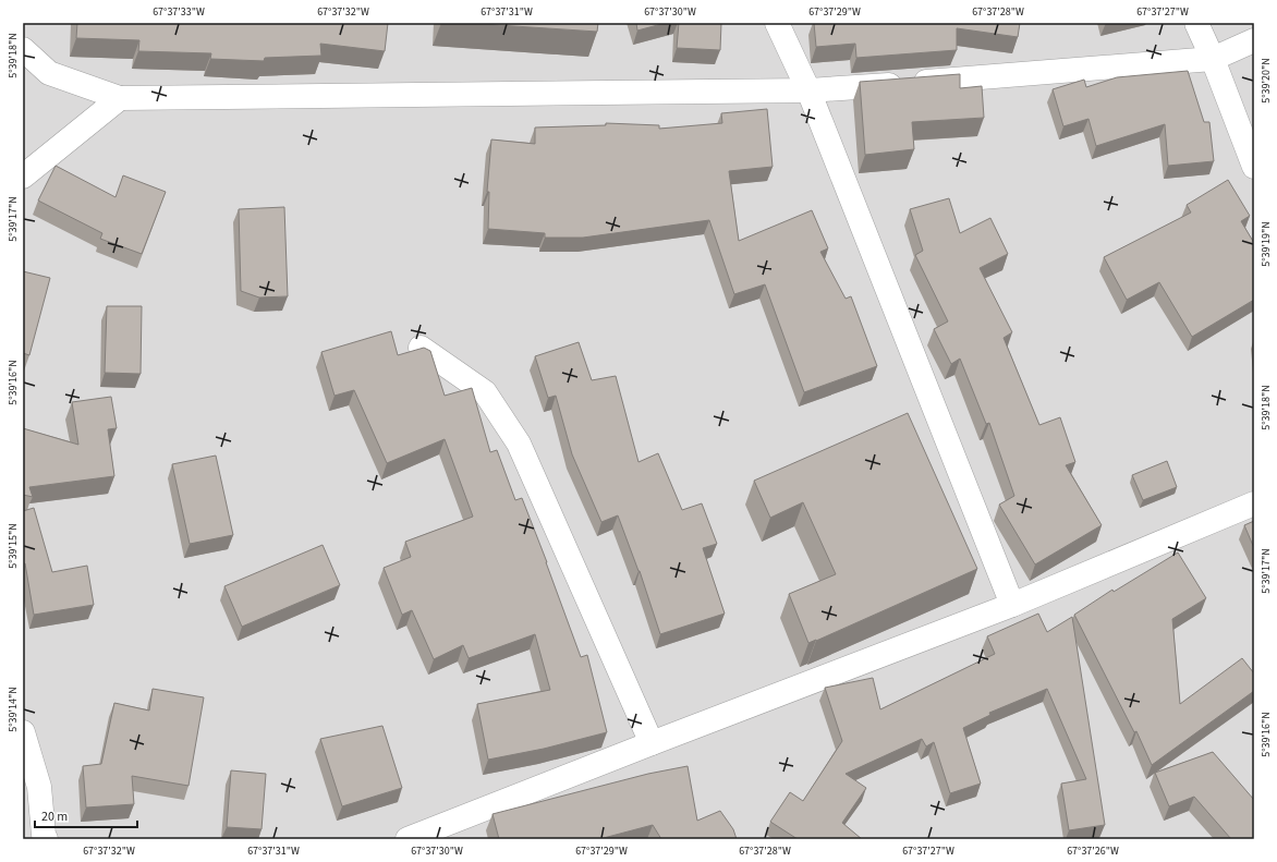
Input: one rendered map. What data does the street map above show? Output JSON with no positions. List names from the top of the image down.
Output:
{
  "scale_bar": "20 m",
  "coordinates": [
    "67°37'33\"W",
    "67°37'32\"W",
    "67°37'31\"W",
    "67°37'30\"W",
    "67°37'29\"W",
    "67°37'28\"W",
    "67°37'27\"W",
    "5°39'18\"N",
    "5°39'20\"N",
    "5°39'17\"N",
    "5°39'19\"N",
    "5°39'16\"N",
    "5°39'15\"N",
    "5°39'14\"N",
    "67°37'26\"W"
  ]
}
